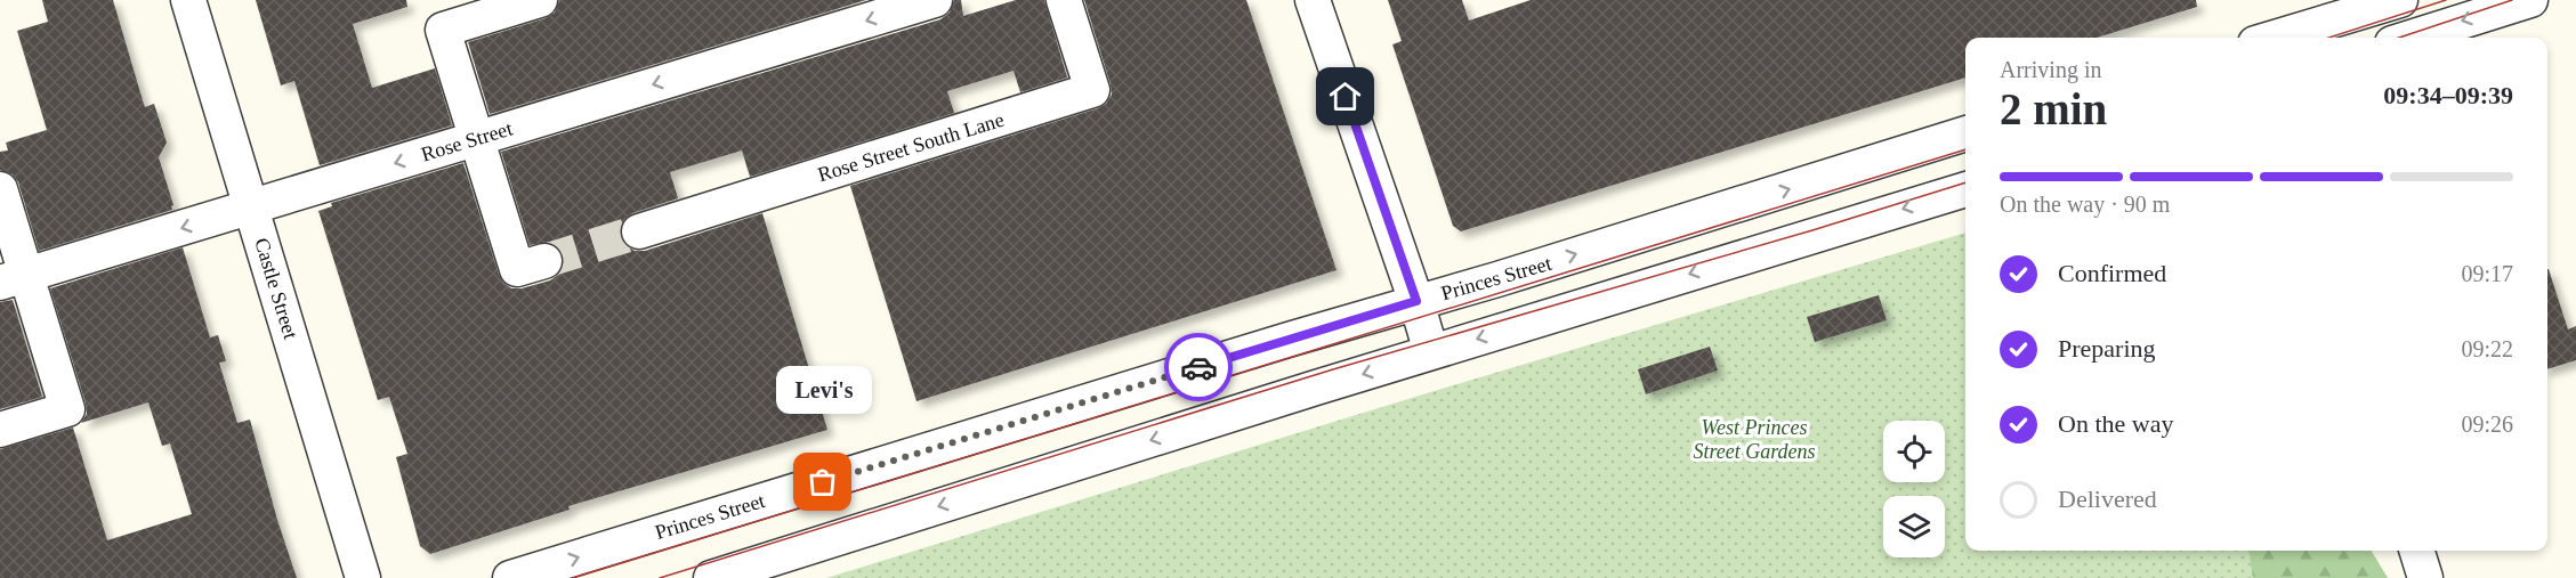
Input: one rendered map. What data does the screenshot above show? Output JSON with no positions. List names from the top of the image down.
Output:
{
  "streets": {
    "street": [
      "Rose Street",
      "Rose Street South Lane",
      "Princes Street",
      "Castle Street"
    ]
  },
  "crossings": [
    ["Rose Street", "Castle Street"]
  ],
  "one_way": ["Rose Street"],
  "parks": ["West Princes Street Gardens"],
  "places": ["Levi's"],
  "page": {
    "heading": ["2 min", "Arriving in", "09:34–09:39"],
    "bar": "On the way · 90 m",
    "list": [
      ["Confirmed", "09:17"],
      ["Preparing", "09:22"],
      ["On the way", "09:26"],
      "Delivered"
    ],
    "bubble": "Levi's"
  }
}
